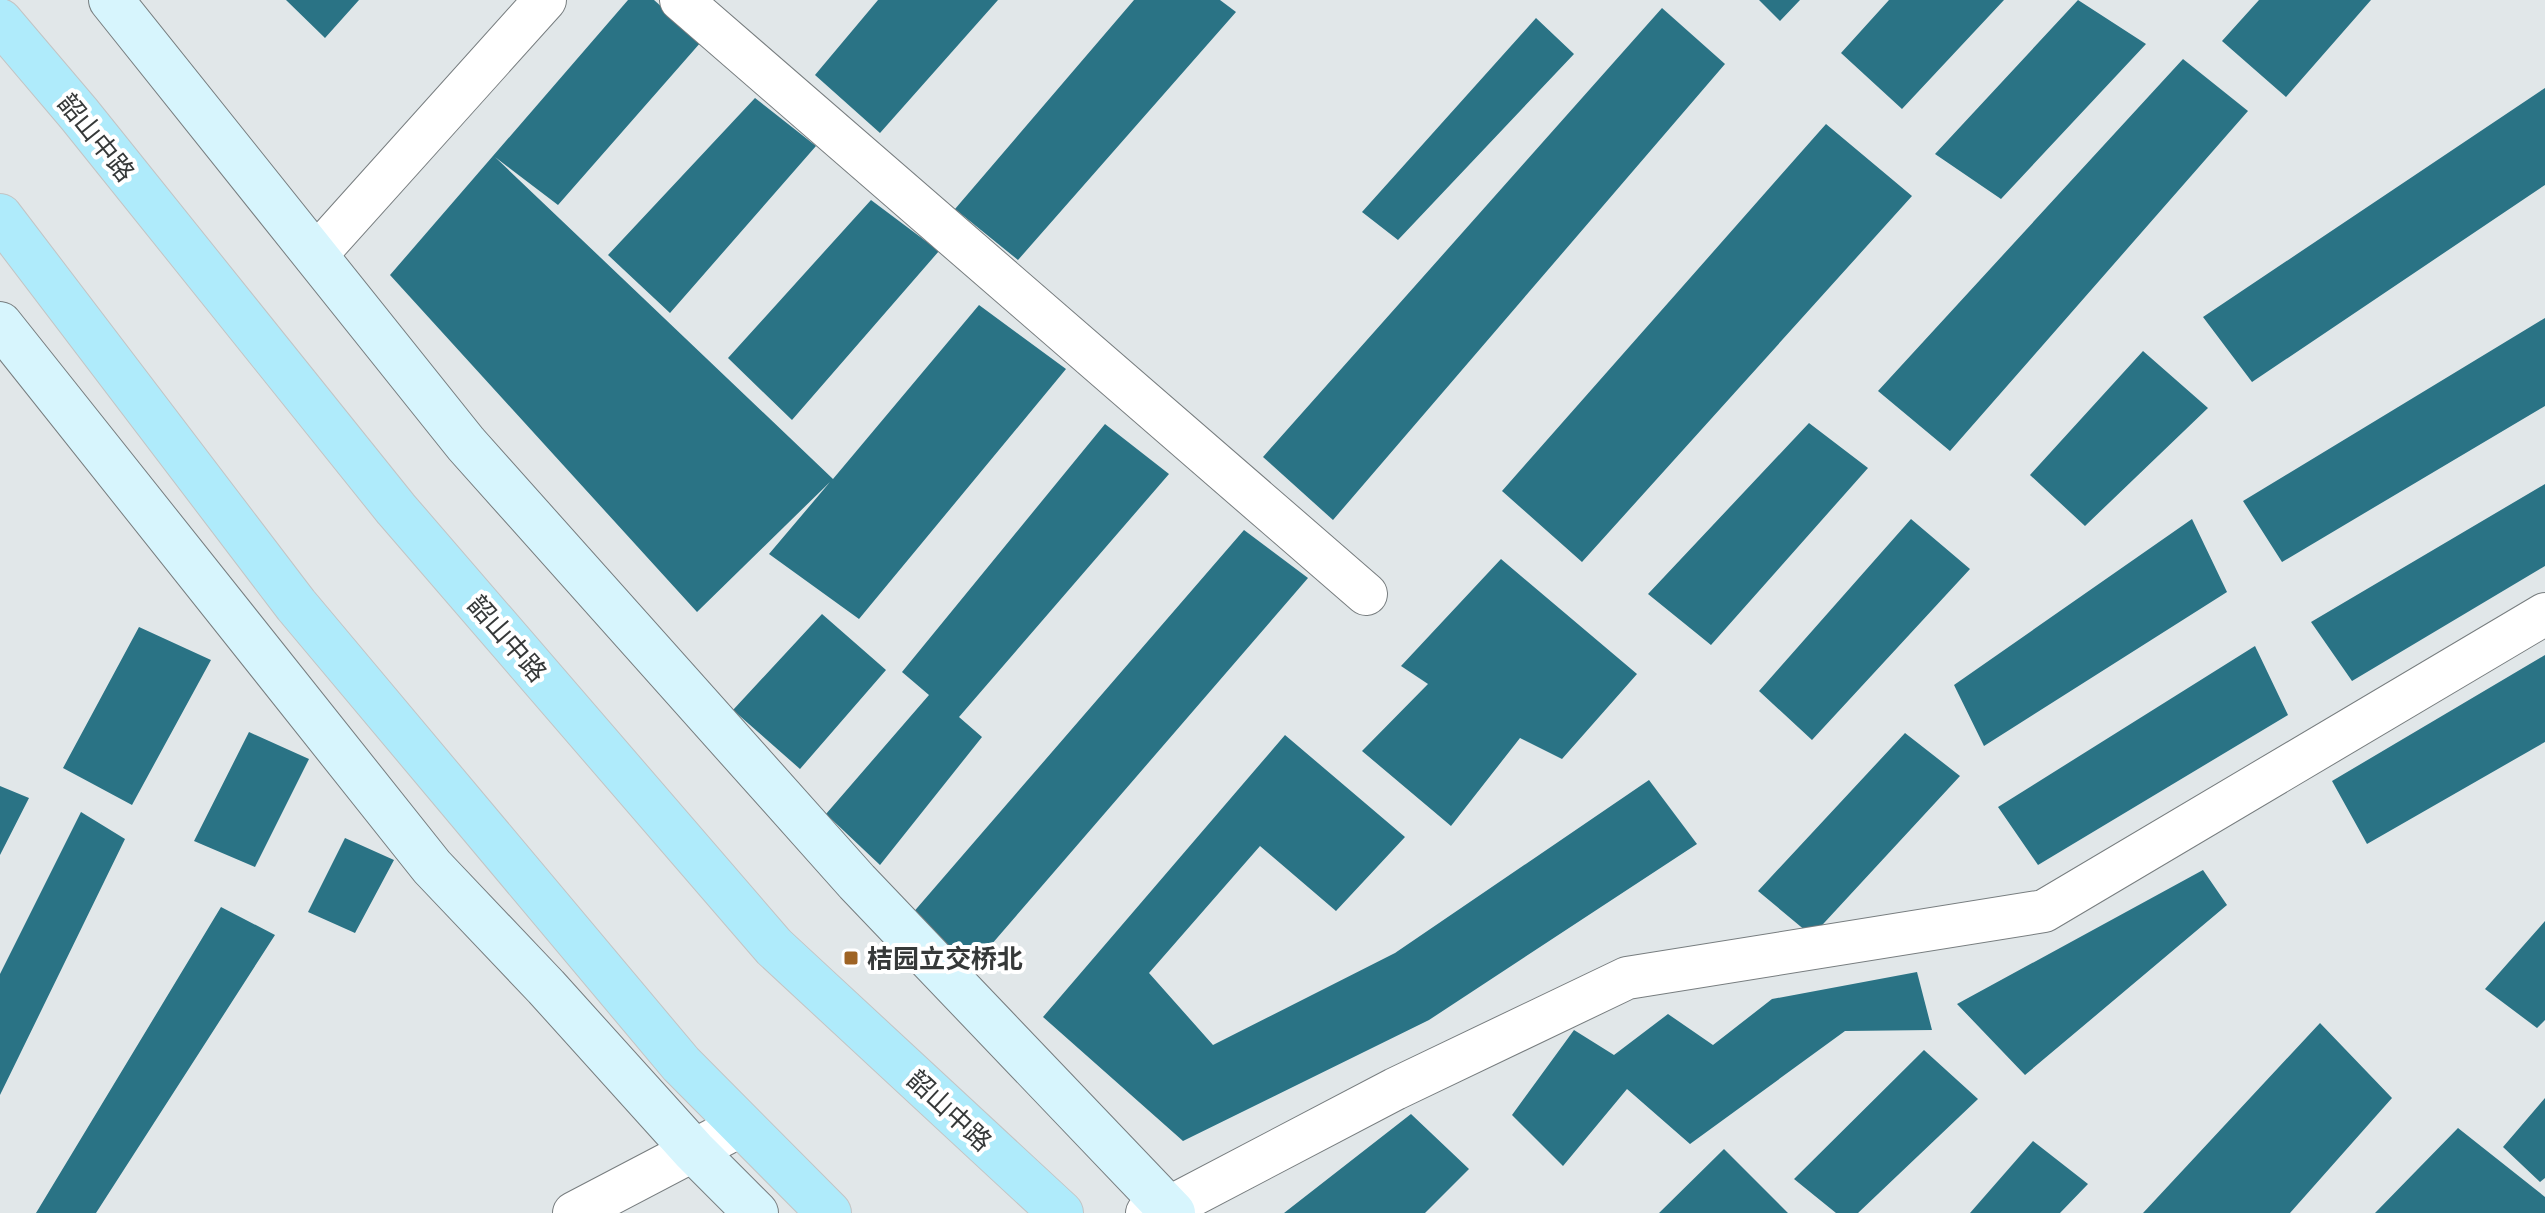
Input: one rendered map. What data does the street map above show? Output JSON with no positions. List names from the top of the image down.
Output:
{
  "streets": {
    "main road": ["韶山中路"]
  },
  "places": {
    "transit": ["桔园立交桥北"]
  }
}
